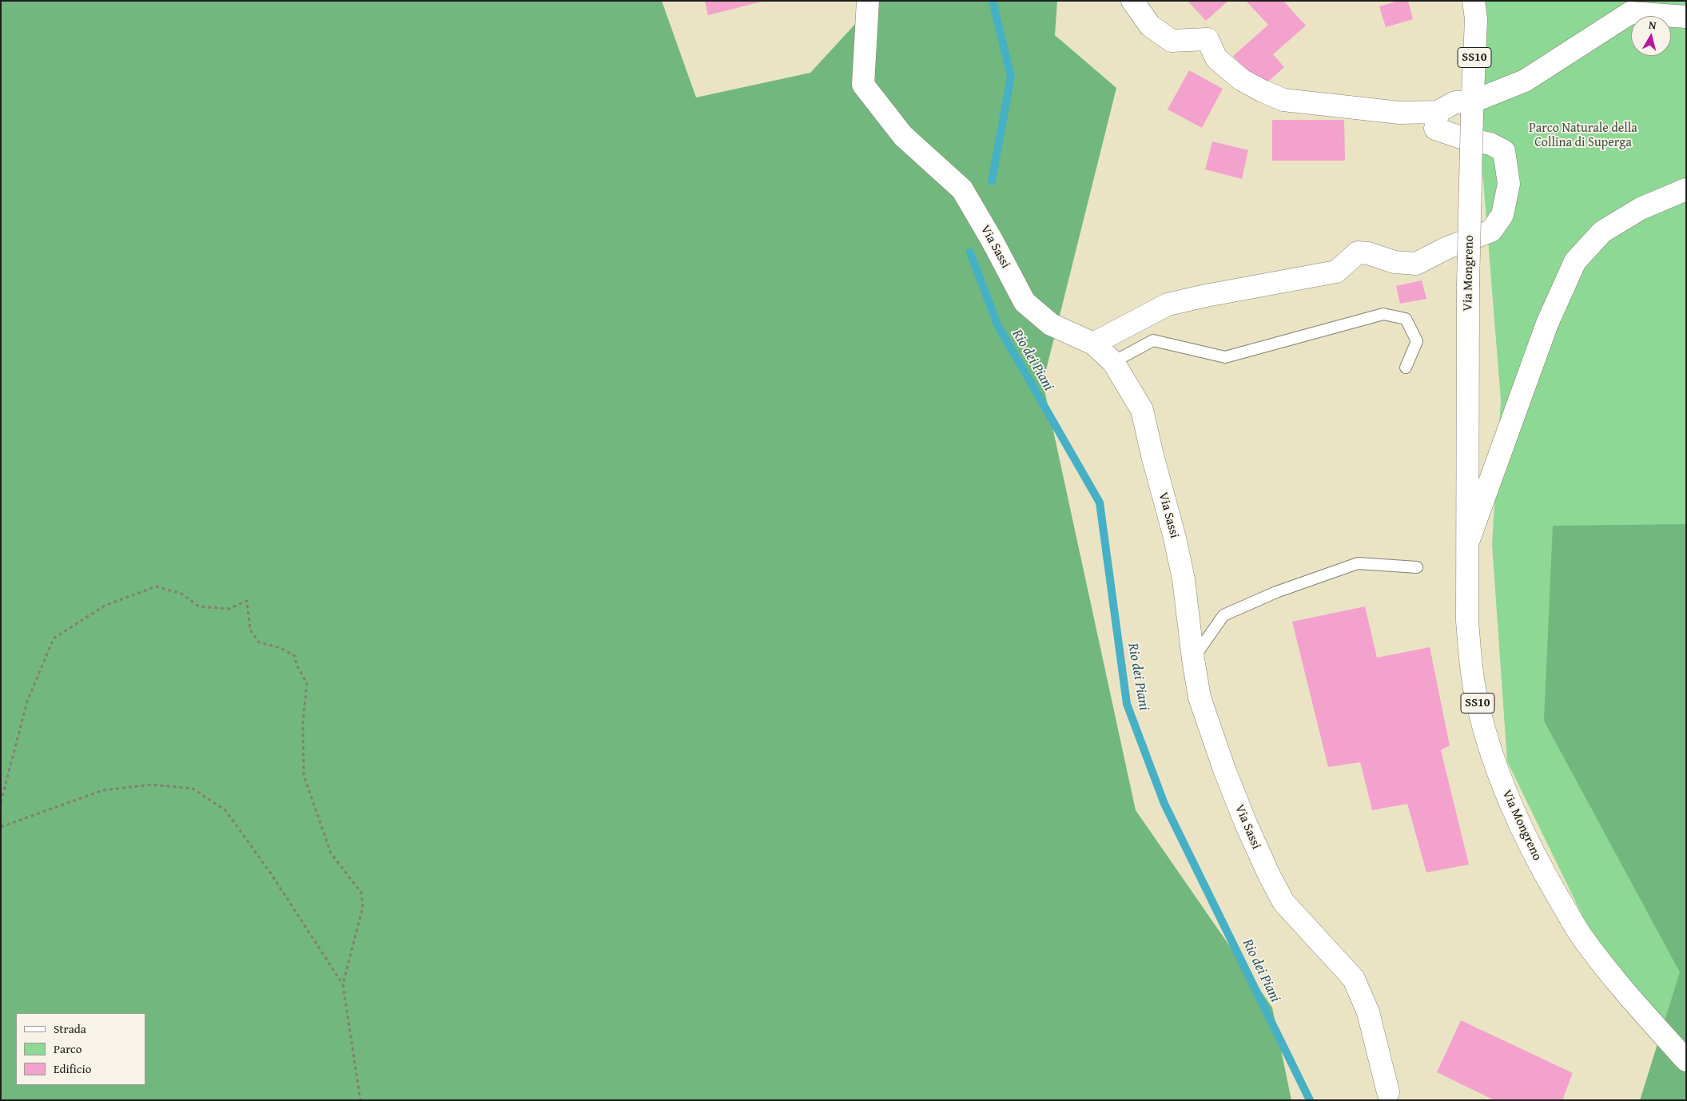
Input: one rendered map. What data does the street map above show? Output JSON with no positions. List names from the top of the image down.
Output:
{
  "streets": {
    "street": ["SS10", "Via Sassi", "Via Mongreno"]
  },
  "water": ["Rio dei Piani"],
  "parks": ["Parco Naturale della Collina di Superga"],
  "legend": ["Strada", "Parco", "Edificio"],
  "north": "top"
}
